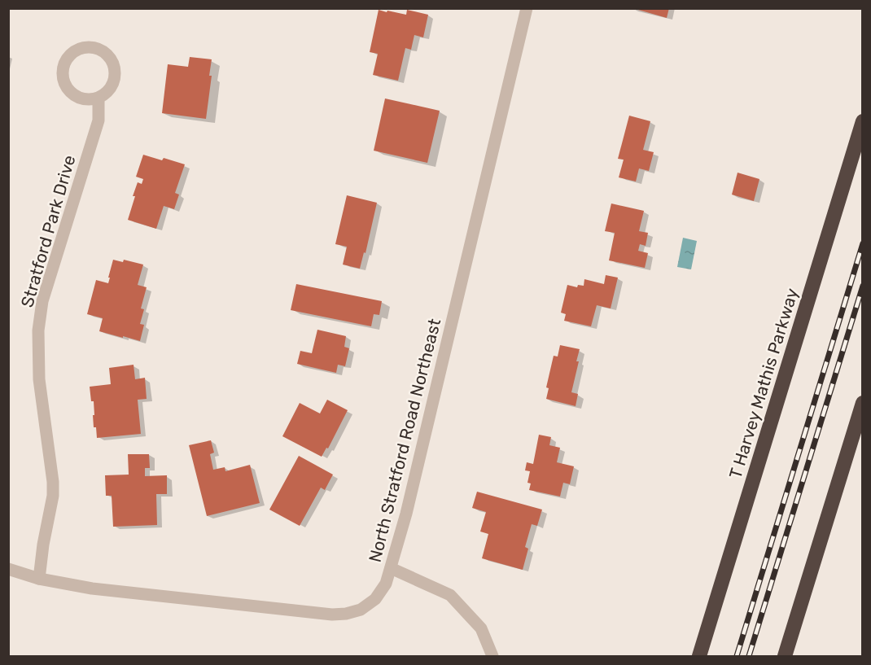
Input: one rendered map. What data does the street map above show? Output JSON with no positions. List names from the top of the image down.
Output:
{
  "streets": {
    "highway": ["T Harvey Mathis Parkway"],
    "street": ["Stratford Park Drive", "North Stratford Road Northeast"]
  },
  "crossings": [
    ["Stratford Park Drive", "North Stratford Road Northeast"]
  ]
}
